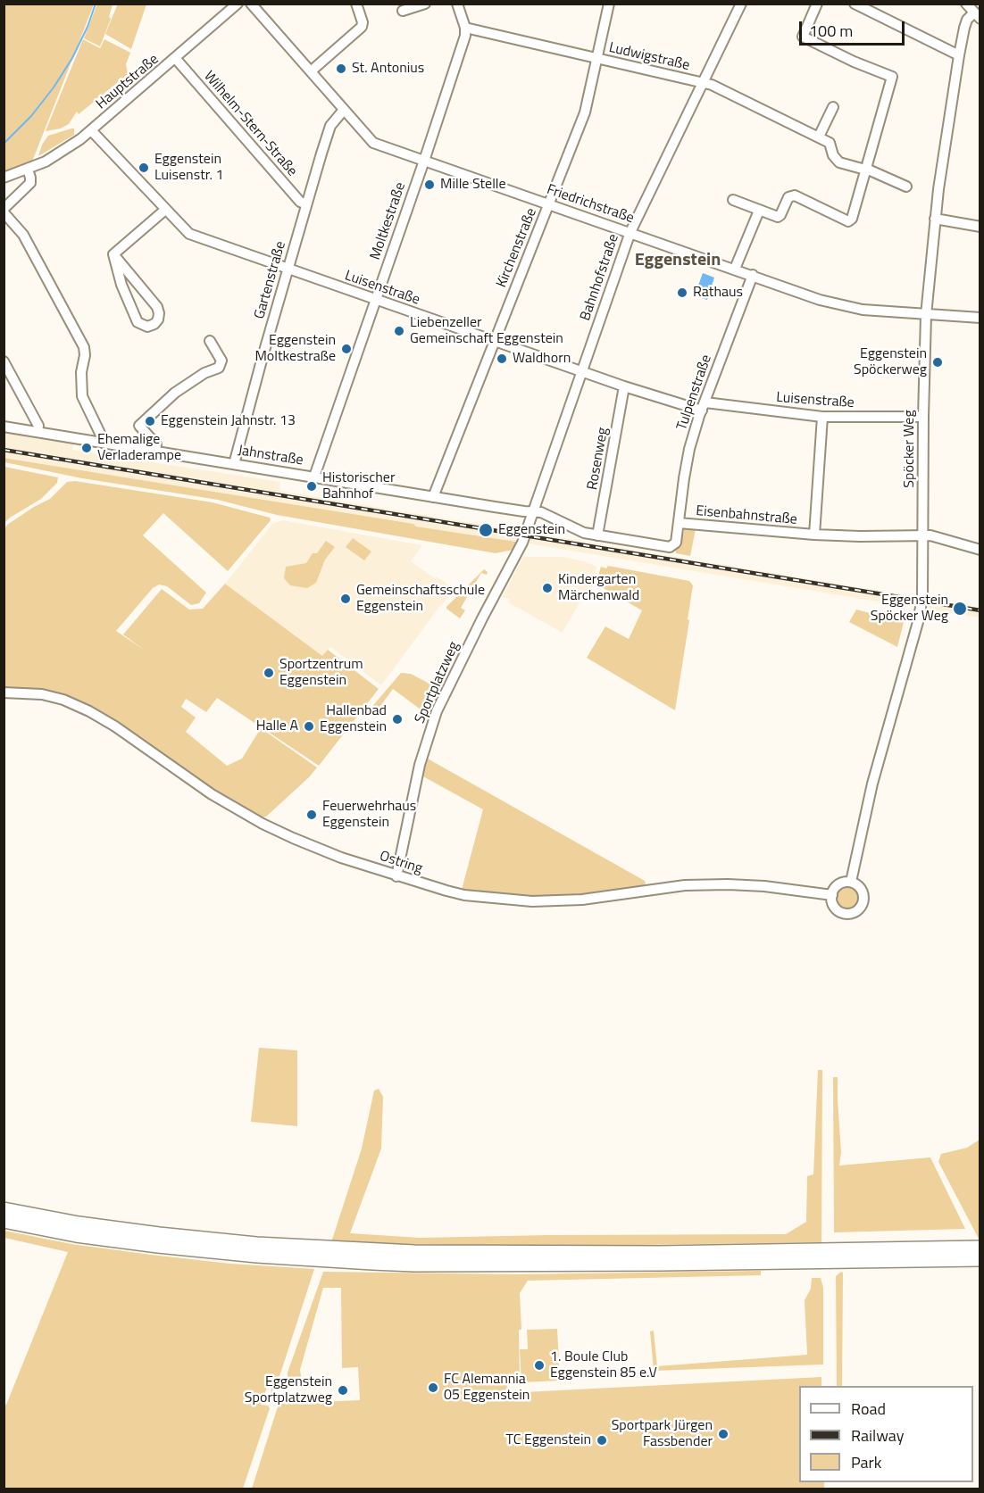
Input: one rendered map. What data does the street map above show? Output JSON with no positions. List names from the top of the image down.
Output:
{
  "streets": {
    "street": [
      "Ludwigstraße",
      "Hauptstraße",
      "Wilhelm-Stern-Straße",
      "Friedrichstraße",
      "Moltkestraße",
      "Kirchenstraße",
      "Bahnhofstraße",
      "Gartenstraße",
      "Luisenstraße",
      "Tulpenstraße",
      "Spöcker Weg",
      "Jahnstraße",
      "Rosenweg",
      "Eisenbahnstraße",
      "Sportplatzweg",
      "Ostring"
    ]
  },
  "crossings": [
    ["Ludwigstraße", "Moltkestraße"],
    ["Ludwigstraße", "Kirchenstraße"],
    ["Ludwigstraße", "Bahnhofstraße"],
    ["Hauptstraße", "Wilhelm-Stern-Straße"],
    ["Hauptstraße", "Luisenstraße"],
    ["Wilhelm-Stern-Straße", "Gartenstraße"],
    ["Friedrichstraße", "Moltkestraße"],
    ["Friedrichstraße", "Kirchenstraße"],
    ["Friedrichstraße", "Bahnhofstraße"],
    ["Friedrichstraße", "Gartenstraße"],
    ["Friedrichstraße", "Tulpenstraße"],
    ["Friedrichstraße", "Spöcker Weg"],
    ["Moltkestraße", "Luisenstraße"],
    ["Moltkestraße", "Jahnstraße"],
    ["Kirchenstraße", "Luisenstraße"],
    ["Kirchenstraße", "Jahnstraße"],
    ["Bahnhofstraße", "Luisenstraße"],
    ["Bahnhofstraße", "Jahnstraße"],
    ["Bahnhofstraße", "Eisenbahnstraße"],
    ["Bahnhofstraße", "Sportplatzweg"],
    ["Gartenstraße", "Luisenstraße"],
    ["Gartenstraße", "Jahnstraße"],
    ["Luisenstraße", "Tulpenstraße"],
    ["Luisenstraße", "Spöcker Weg"],
    ["Luisenstraße", "Rosenweg"],
    ["Tulpenstraße", "Eisenbahnstraße"],
    ["Spöcker Weg", "Eisenbahnstraße"],
    ["Spöcker Weg", "Ostring"],
    ["Jahnstraße", "Eisenbahnstraße"],
    ["Jahnstraße", "Sportplatzweg"],
    ["Rosenweg", "Eisenbahnstraße"],
    ["Eisenbahnstraße", "Sportplatzweg"],
    ["Sportplatzweg", "Ostring"]
  ],
  "districts": ["Eggenstein"],
  "places": [
    "St. Antonius",
    "Eggenstein Luisenstr. 1",
    "Mille Stelle",
    "Rathaus",
    "Liebenzeller Gemeinschaft Eggenstein",
    "Eggenstein Moltkestraße",
    "Waldhorn",
    "Eggenstein Spöckerweg",
    "Eggenstein Jahnstr. 13",
    "Ehemalige Verladerampe",
    "Historischer Bahnhof",
    "Eggenstein",
    "Kindergarten Märchenwald",
    "Gemeinschaftsschule Eggenstein",
    "Eggenstein Spöcker Weg",
    "Sportzentrum Eggenstein",
    "Hallenbad Eggenstein",
    "Halle A",
    "Feuerwehrhaus Eggenstein",
    "1. Boule Club Eggenstein 85 e.V",
    "FC Alemannia 05 Eggenstein",
    "Eggenstein Sportplatzweg",
    "Sportpark Jürgen Fassbender",
    "TC Eggenstein"
  ],
  "legend": ["Road", "Railway", "Park"],
  "scale_bar": "100 m"
}
